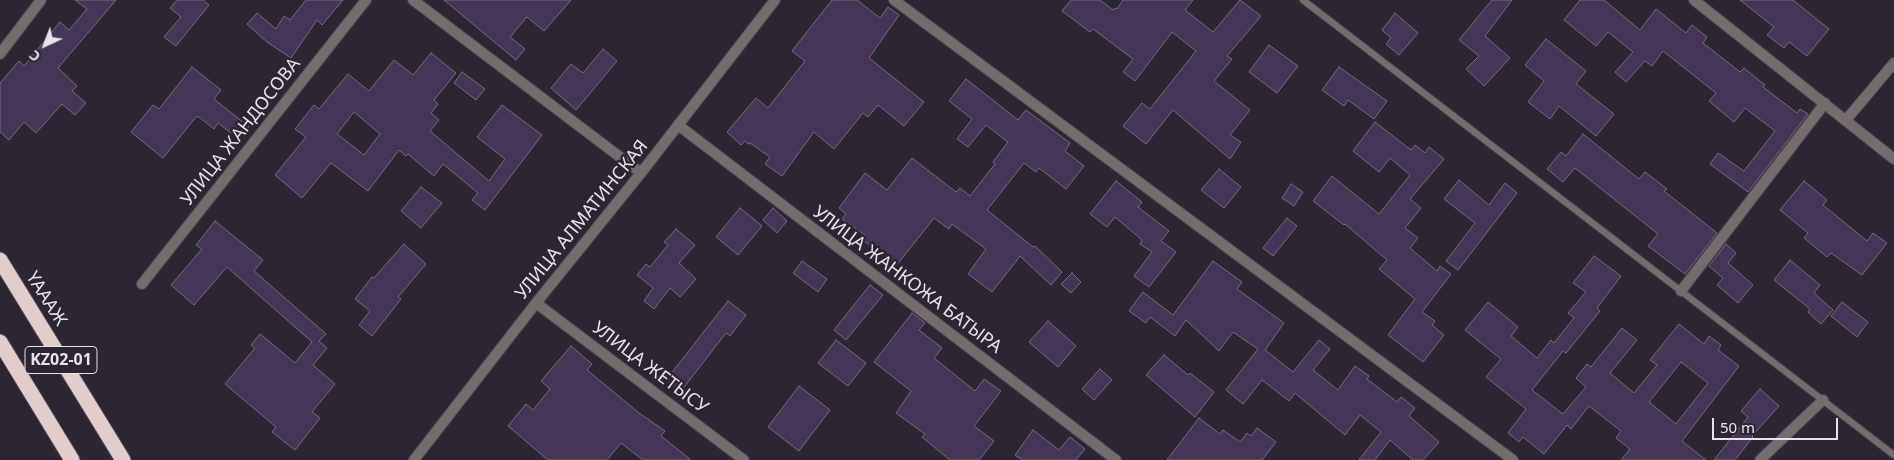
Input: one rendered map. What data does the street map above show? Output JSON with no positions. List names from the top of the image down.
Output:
{
  "streets": {
    "highway": ["ҮАААЖ", "KZ02-01"],
    "street": [
      "УЛИЦА ЖАНДОСОВА",
      "УЛИЦА АЛМАТИНСКАЯ",
      "УЛИЦА ЖАНКОЖА БАТЫРА",
      "УЛИЦА ЖЕТЫСУ"
    ]
  },
  "crossings": [
    ["УЛИЦА АЛМАТИНСКАЯ", "УЛИЦА ЖАНКОЖА БАТЫРА"],
    ["УЛИЦА АЛМАТИНСКАЯ", "УЛИЦА ЖЕТЫСУ"]
  ],
  "scale_bar": "50 m",
  "north": "bottom left"
}
